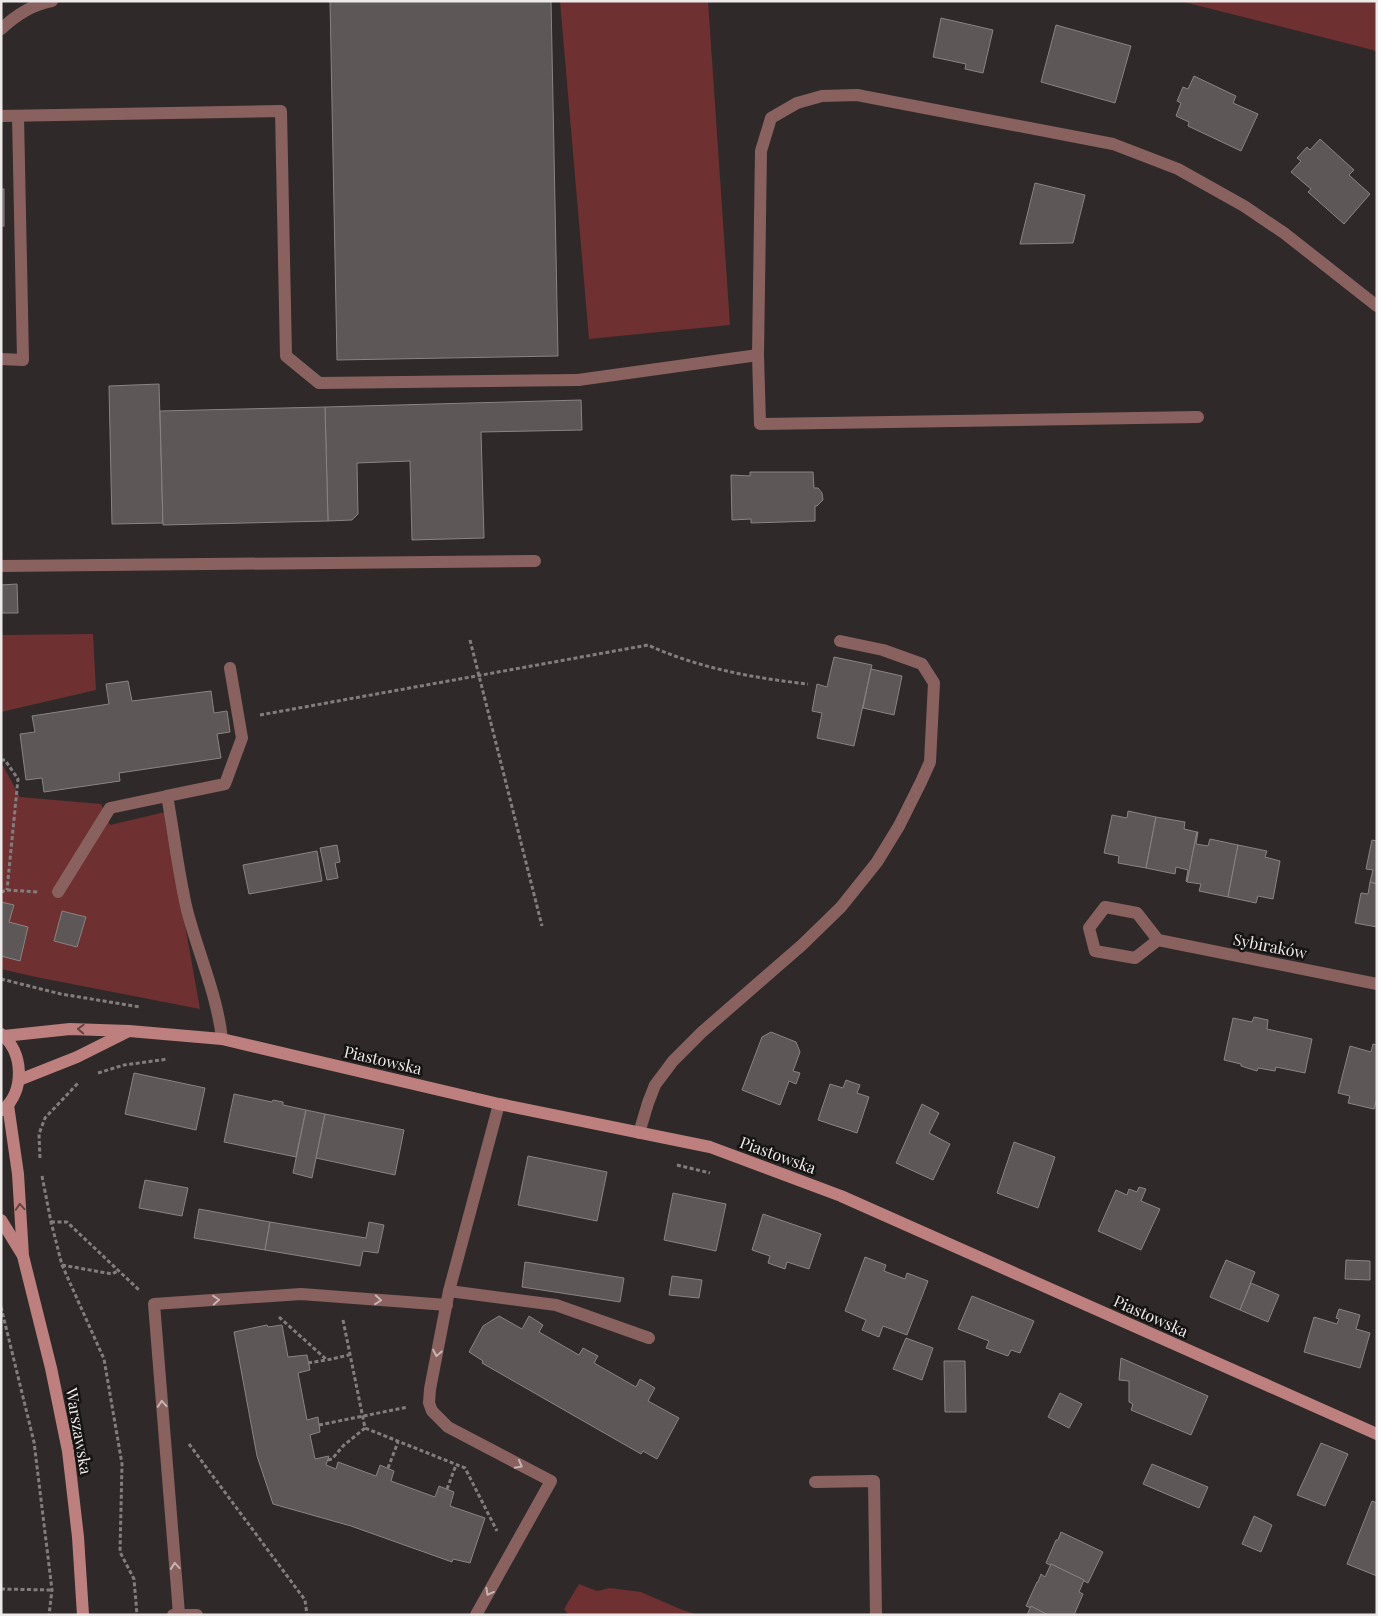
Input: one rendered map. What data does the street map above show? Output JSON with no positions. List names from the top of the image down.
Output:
{
  "streets": {
    "street": ["Sybiraków", "Piastowska", "Warszawska"]
  }
}
